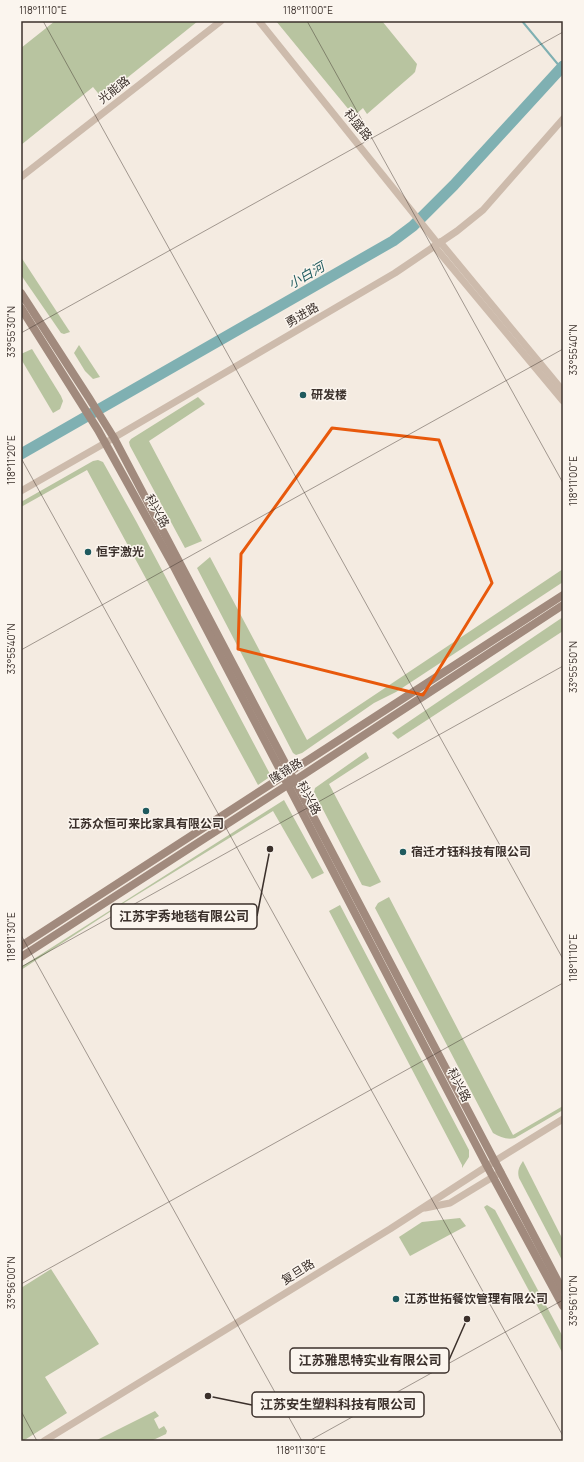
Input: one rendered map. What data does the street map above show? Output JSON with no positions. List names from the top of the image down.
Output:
{
  "streets": {
    "main road": ["科兴路", "隆锦路"],
    "street": [
      "光能路",
      "科盛路",
      "勇进路",
      "复旦路"
    ]
  },
  "crossings": [
    ["科盛路", "勇进路"],
    ["勇进路", "科兴路"],
    ["科兴路", "隆锦路"],
    ["科兴路", "复旦路"]
  ],
  "water": ["小白河"],
  "places": [
    "研发楼",
    "恒宇激光",
    "江苏众恒可来比家具有限公司",
    "江苏宇秀地毯有限公司",
    "宿迁才钰科技有限公司",
    "江苏世拓餐饮管理有限公司",
    "江苏雅思特实业有限公司",
    "江苏安生塑料科技有限公司"
  ],
  "coordinates": [
    "118°11'10\"E",
    "118°11'00\"E",
    "33°55'30\"N",
    "33°55'40\"N",
    "118°11'20\"E",
    "33°55'50\"N",
    "118°11'30\"E",
    "33°56'00\"N",
    "33°56'10\"N"
  ]
}
